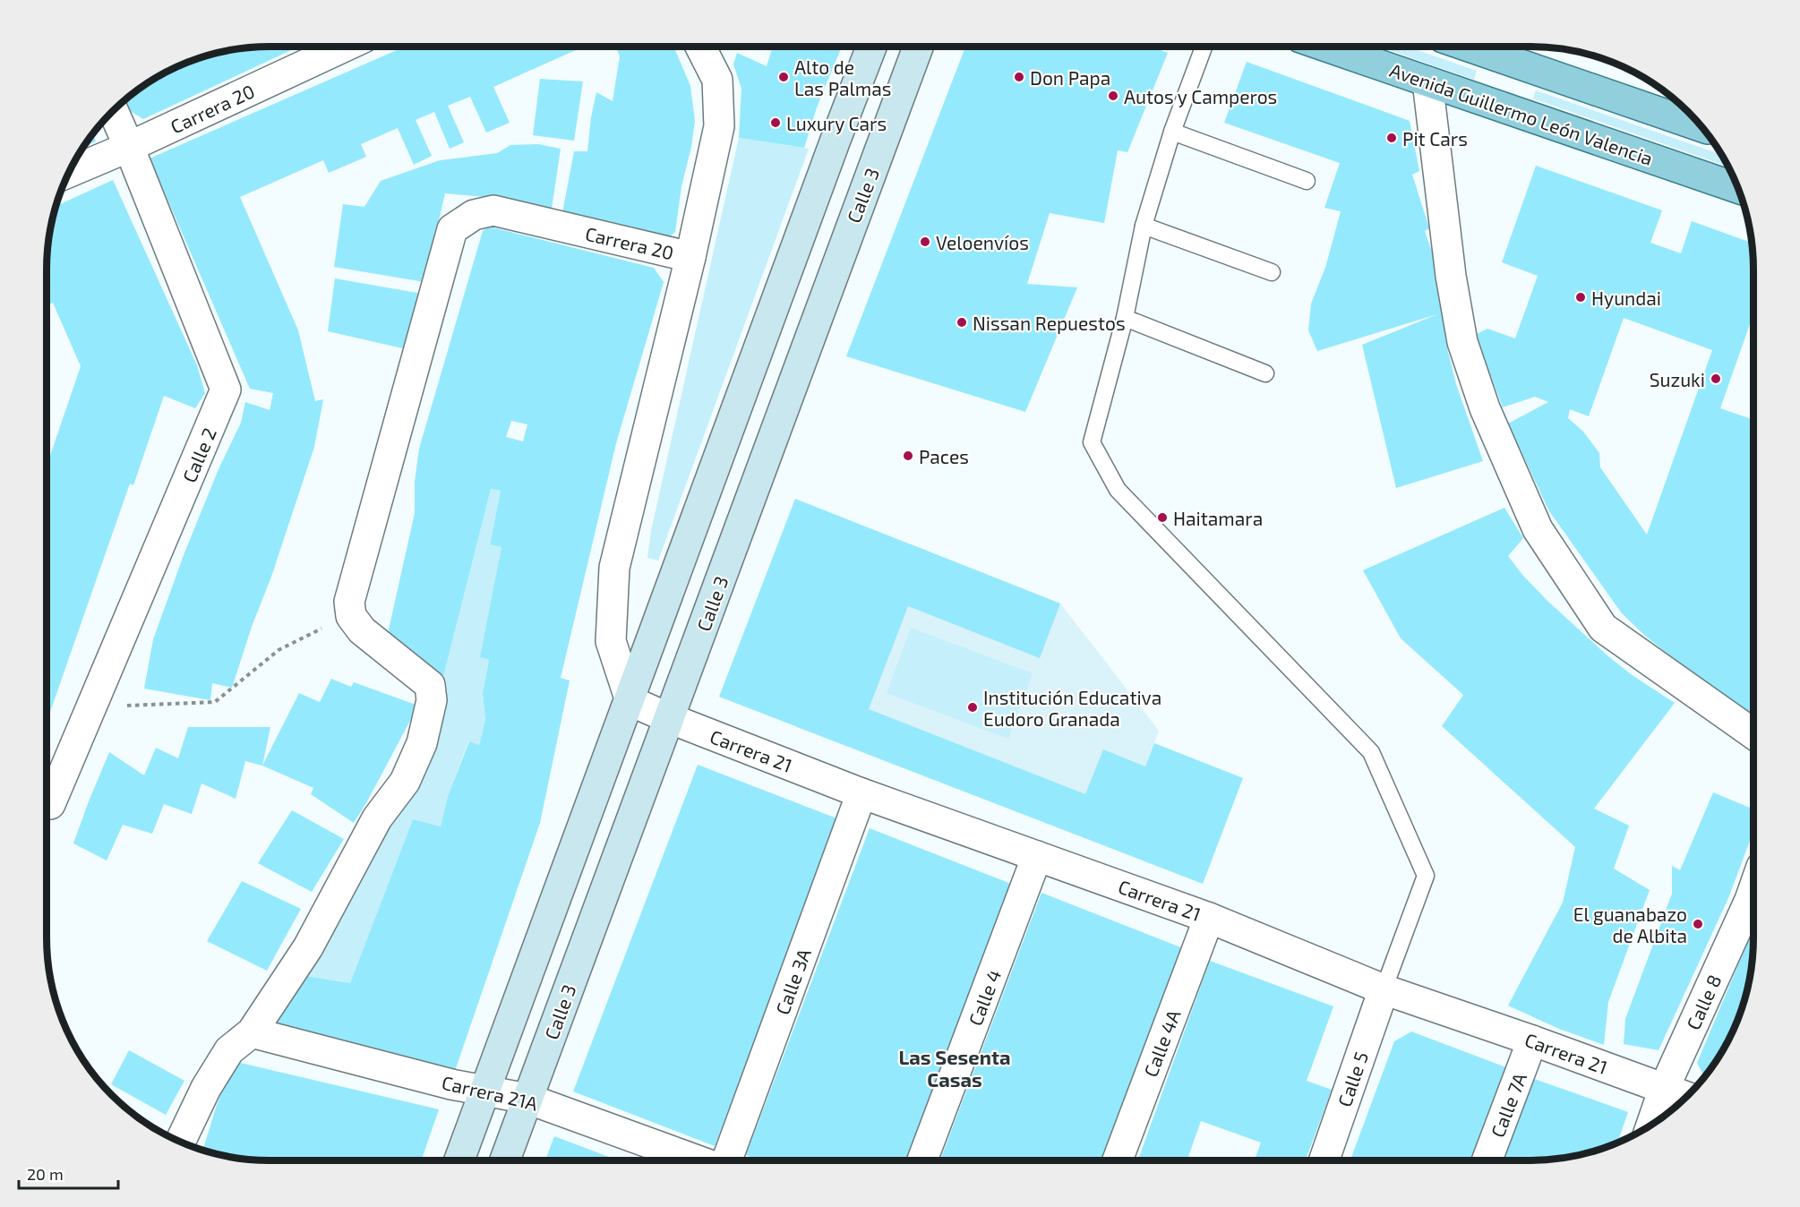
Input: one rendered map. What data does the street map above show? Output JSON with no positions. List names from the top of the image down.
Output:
{
  "streets": {
    "main road": ["Avenida Guillermo León Valencia"],
    "street": [
      "Carrera 20",
      "Calle 3",
      "Calle 2",
      "Carrera 21",
      "Calle 3A",
      "Calle 4",
      "Calle 8",
      "Calle 4A",
      "Calle 5",
      "Carrera 21A",
      "Calle 7A"
    ]
  },
  "crossings": [
    ["Carrera 20", "Calle 2"],
    ["Calle 3", "Carrera 21"],
    ["Calle 3", "Carrera 21A"],
    ["Carrera 21", "Calle 3A"],
    ["Carrera 21", "Calle 4"],
    ["Carrera 21", "Calle 8"],
    ["Carrera 21", "Calle 4A"],
    ["Carrera 21", "Calle 5"],
    ["Carrera 21", "Calle 7A"]
  ],
  "districts": ["Las Sesenta Casas"],
  "places": [
    "Alto de Las Palmas",
    "Don Papa",
    "Autos y Camperos",
    "Luxury Cars",
    "Pit Cars",
    "Veloenvíos",
    "Hyundai",
    "Nissan Repuestos",
    "Suzuki",
    "Paces",
    "Haitamara",
    "Institución Educativa Eudoro Granada",
    "El guanabazo de Albita"
  ],
  "scale_bar": "20 m"
}
